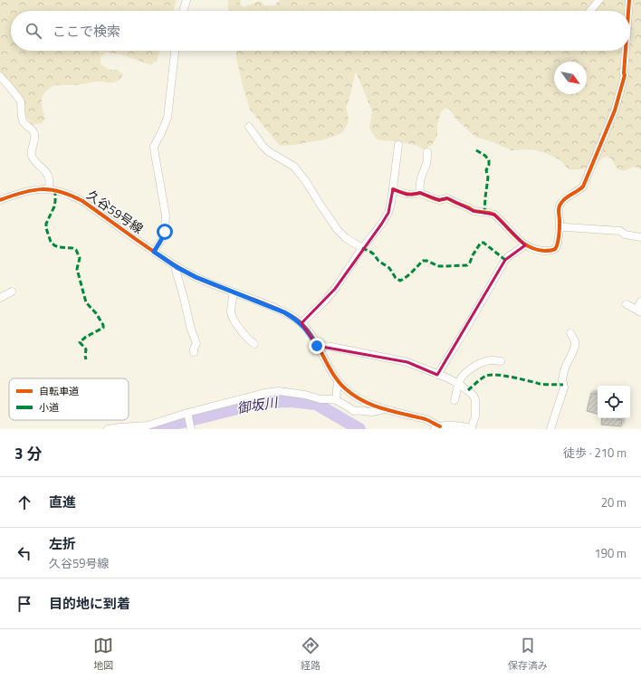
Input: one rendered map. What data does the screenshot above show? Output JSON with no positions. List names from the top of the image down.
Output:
{
  "streets": {
    "street": ["久谷59号線"]
  },
  "water": ["御坂川"],
  "legend": ["自転車道", "小道"],
  "north": "bottom right",
  "page": {
    "search": "ここで検索",
    "heading": ["3 分", "徒歩 · 210 m"],
    "list": [
      ["直進", "20 m"],
      ["左折", "久谷59号線", "190 m"],
      "目的地に到着"
    ],
    "nav": ["地図", "経路", "保存済み"]
  }
}
